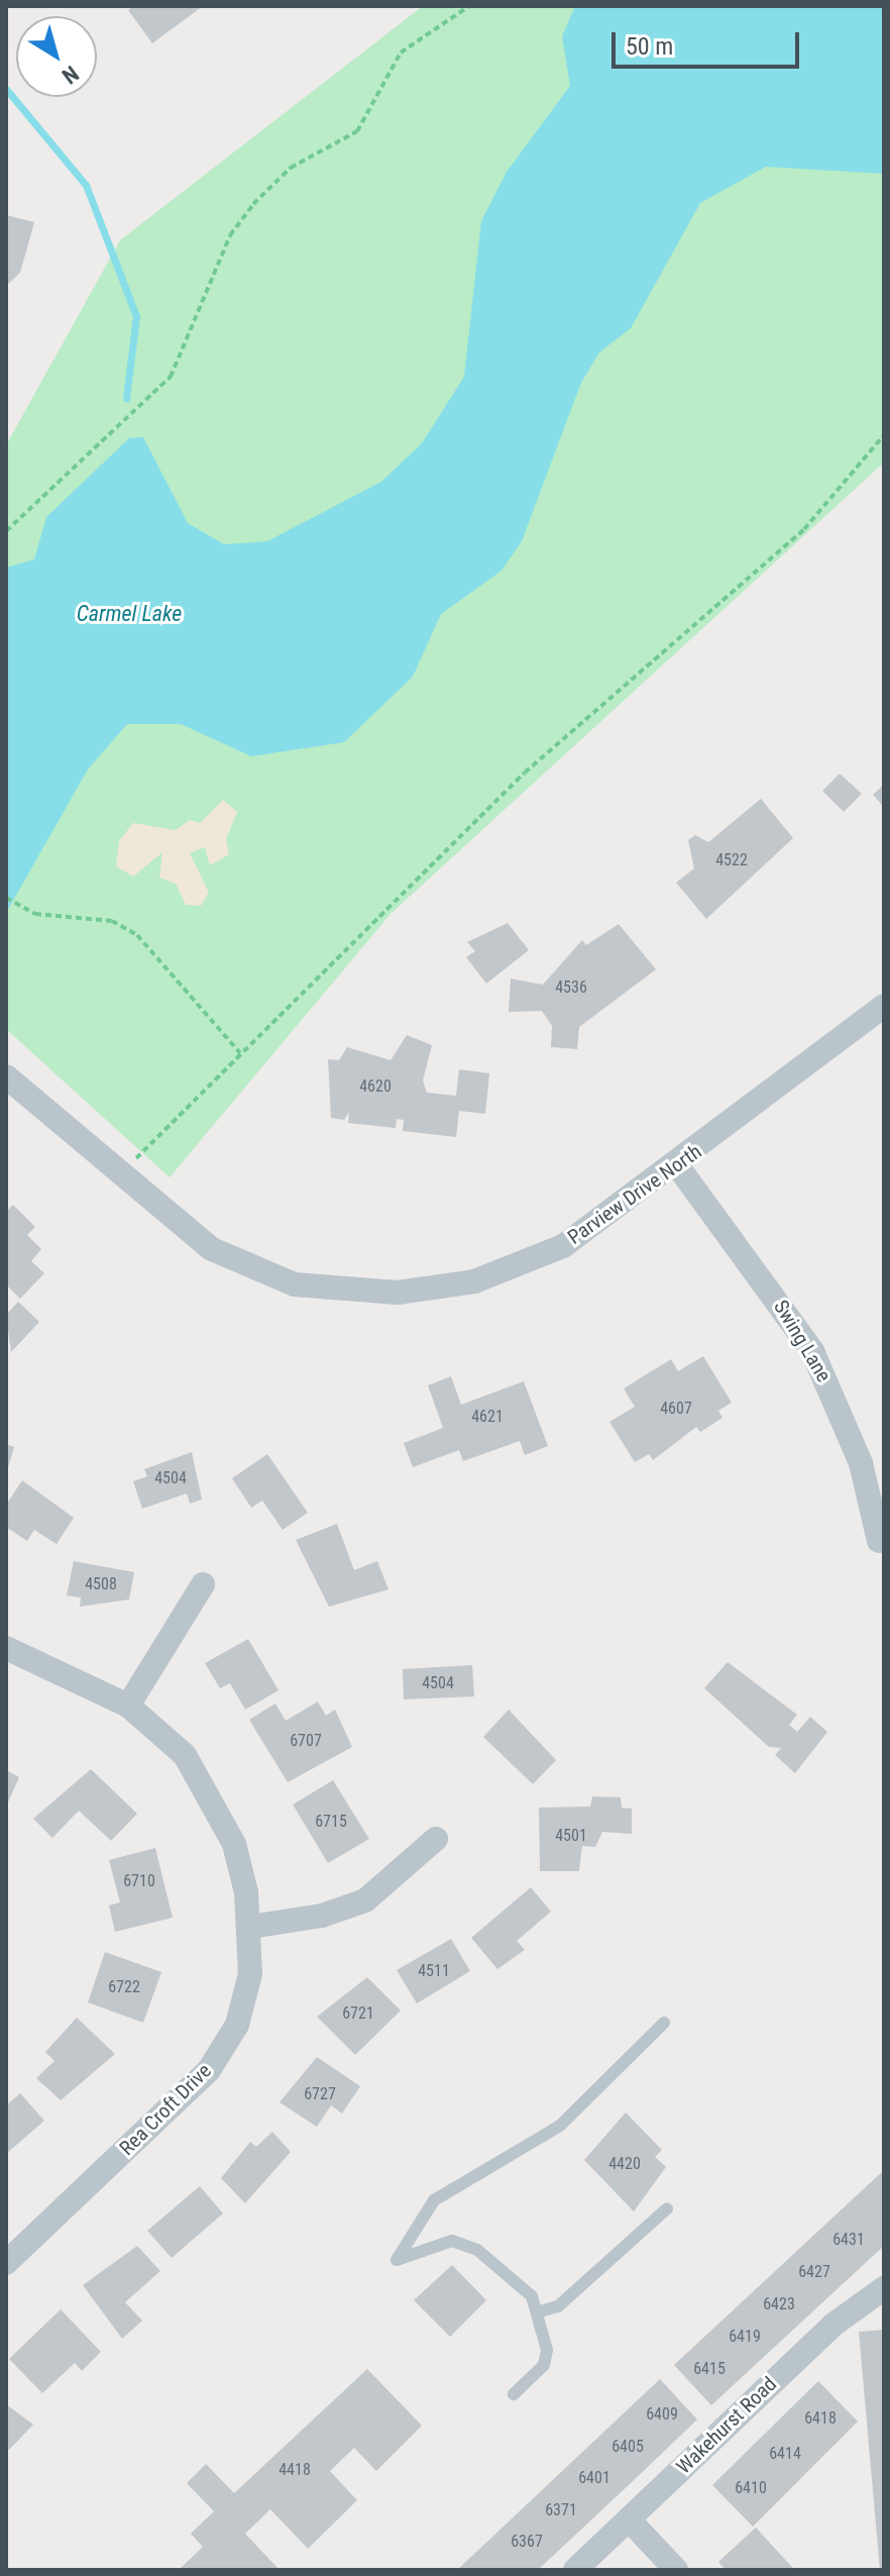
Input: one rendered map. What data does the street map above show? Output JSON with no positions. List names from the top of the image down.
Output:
{
  "streets": {
    "street": [
      "Parview Drive North",
      "Swing Lane",
      "Rea Croft Drive",
      "Wakehurst Road"
    ]
  },
  "crossings": [
    ["Parview Drive North", "Swing Lane"]
  ],
  "water": ["Carmel Lake"],
  "house_numbers": [
    "4522",
    "4536",
    "4620",
    "4607",
    "4621",
    "4504",
    "4508",
    "4504",
    "6707",
    "6715",
    "4501",
    "6710",
    "4511",
    "6722",
    "6721",
    "6727",
    "4420",
    "6431",
    "6427",
    "6423",
    "6419",
    "6415",
    "6409",
    "6418",
    "6405",
    "6414",
    "4418",
    "6401",
    "6410",
    "6371",
    "6367"
  ],
  "scale_bar": "50 m",
  "north": "bottom right"
}
